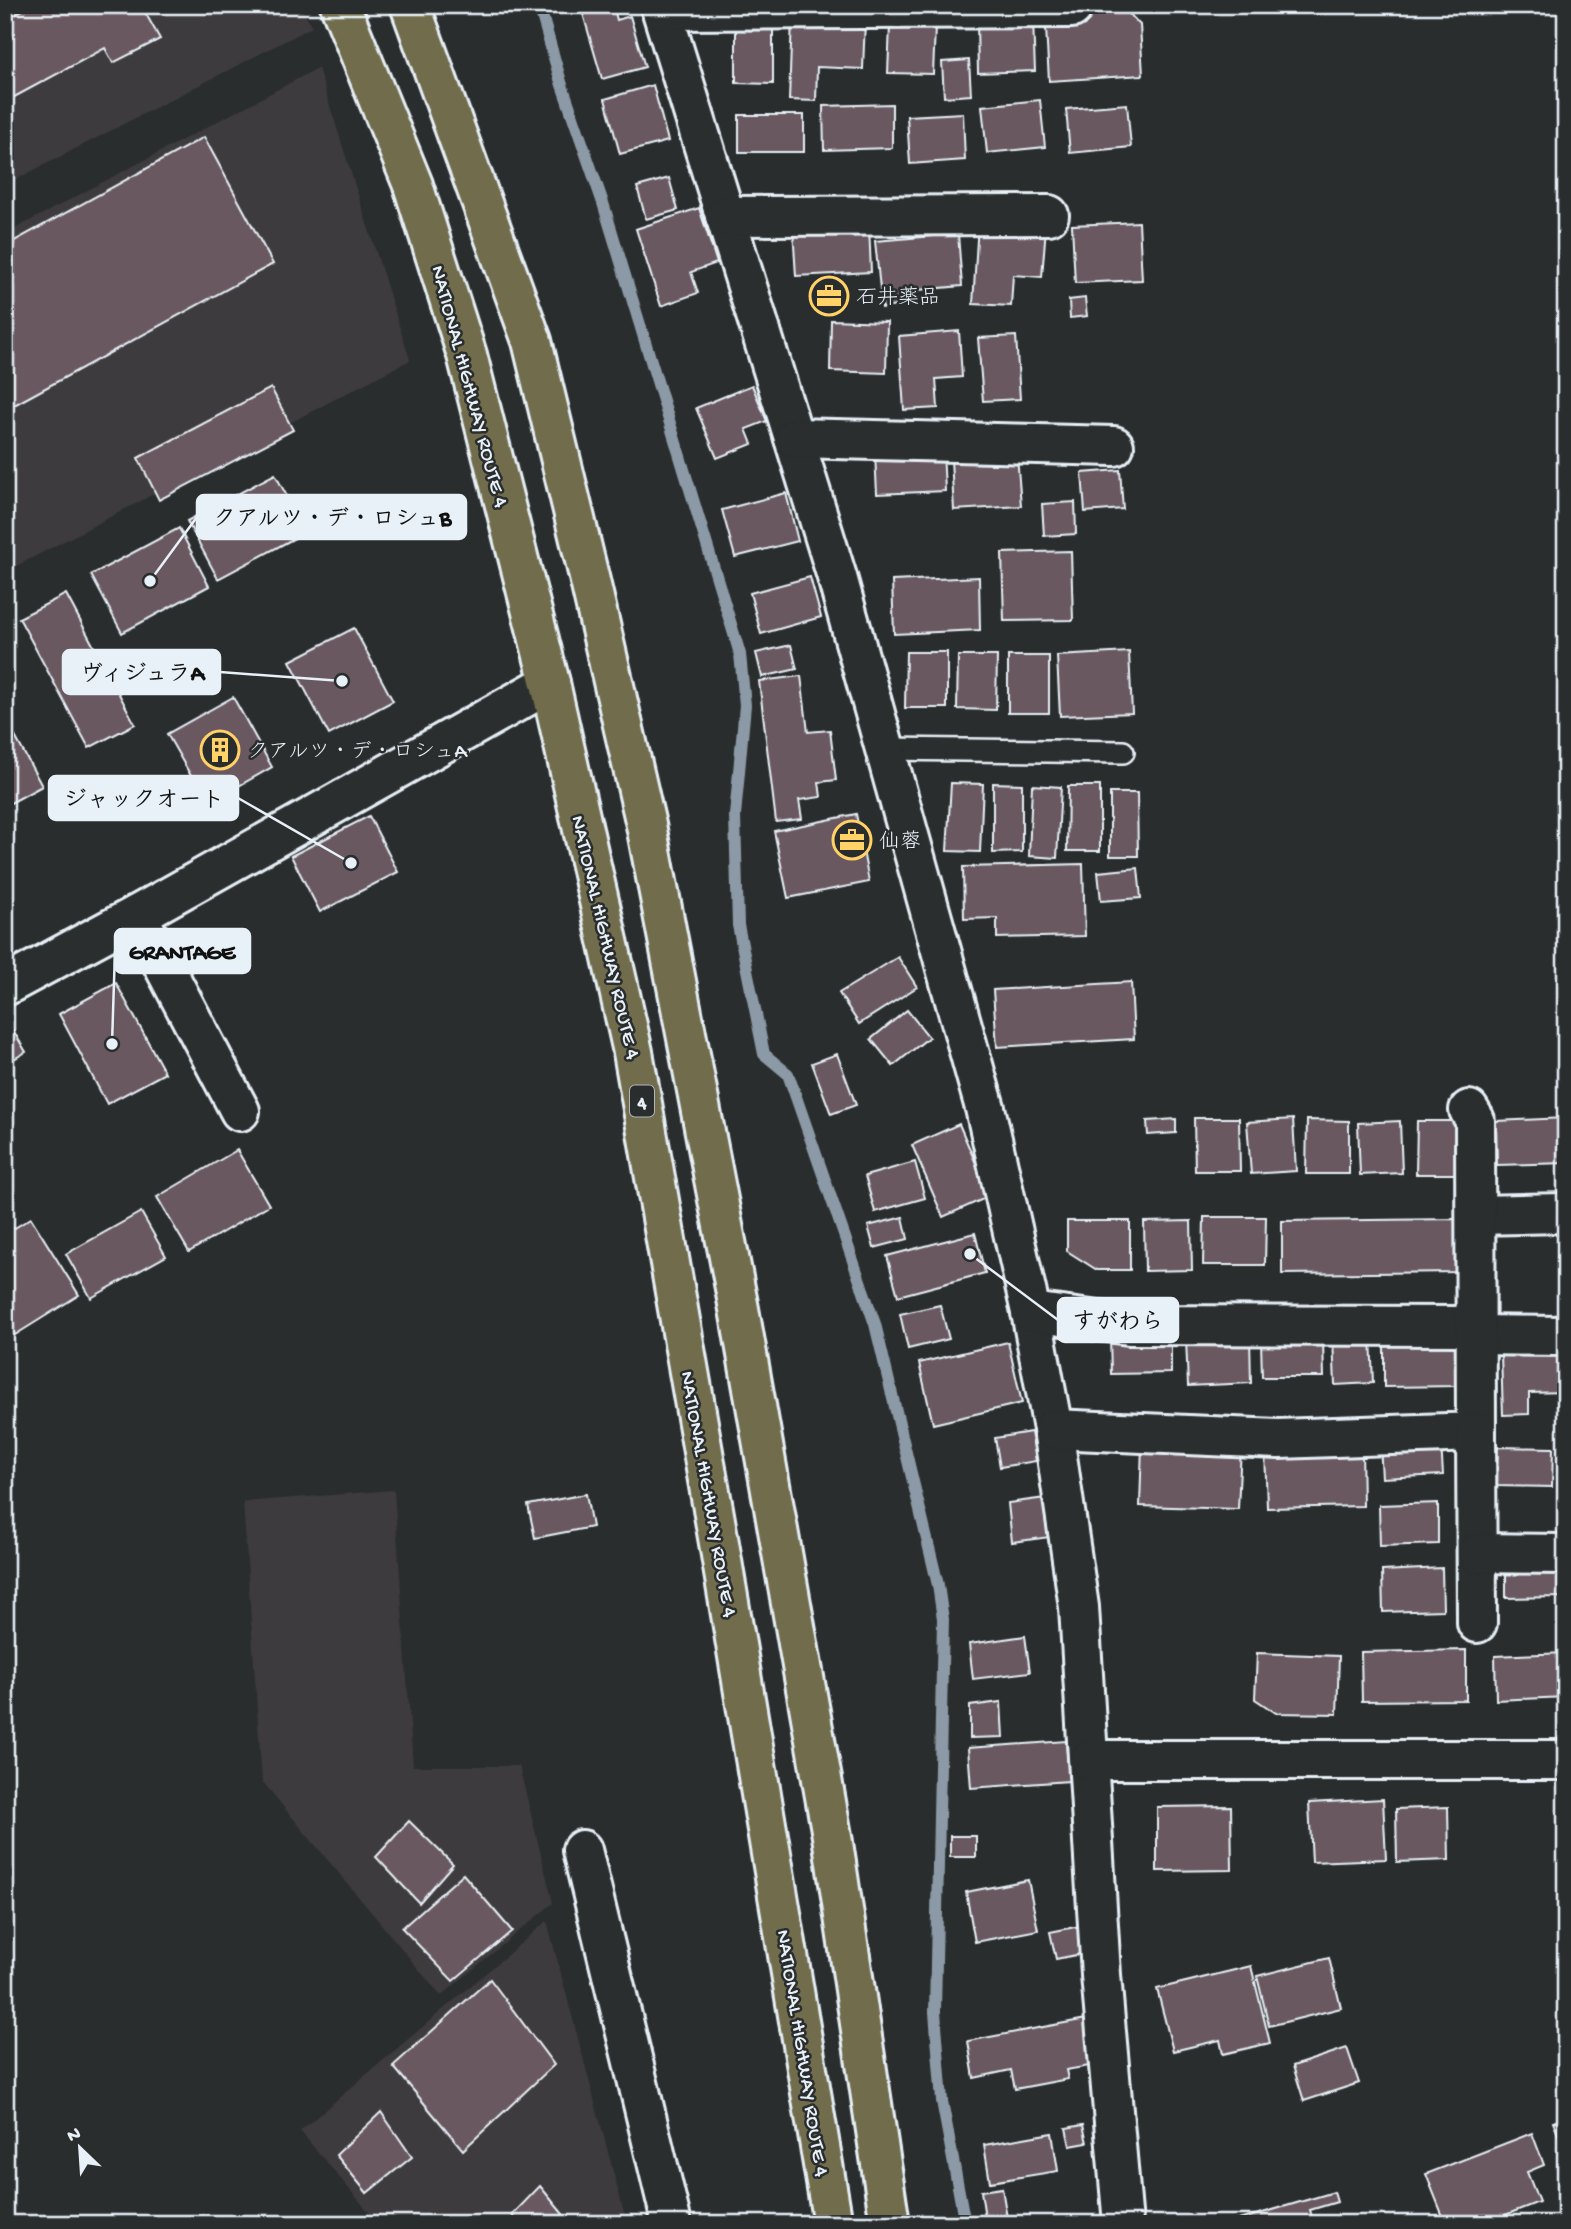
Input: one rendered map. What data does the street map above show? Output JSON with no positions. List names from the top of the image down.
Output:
{
  "streets": {
    "highway": ["NATIONAL HIGHWAY ROUTE 4", "4"]
  },
  "places": {
    "office": ["石井薬品", "仙蓉"],
    "other": [
      "クアルツ・デ・ロシュB",
      "ヴィジュラA",
      "ジャックオート",
      "GRANTAGE",
      "すがわら"
    ],
    "building": ["クアルツ・デ・ロシュA"]
  },
  "north": "top left"
}
